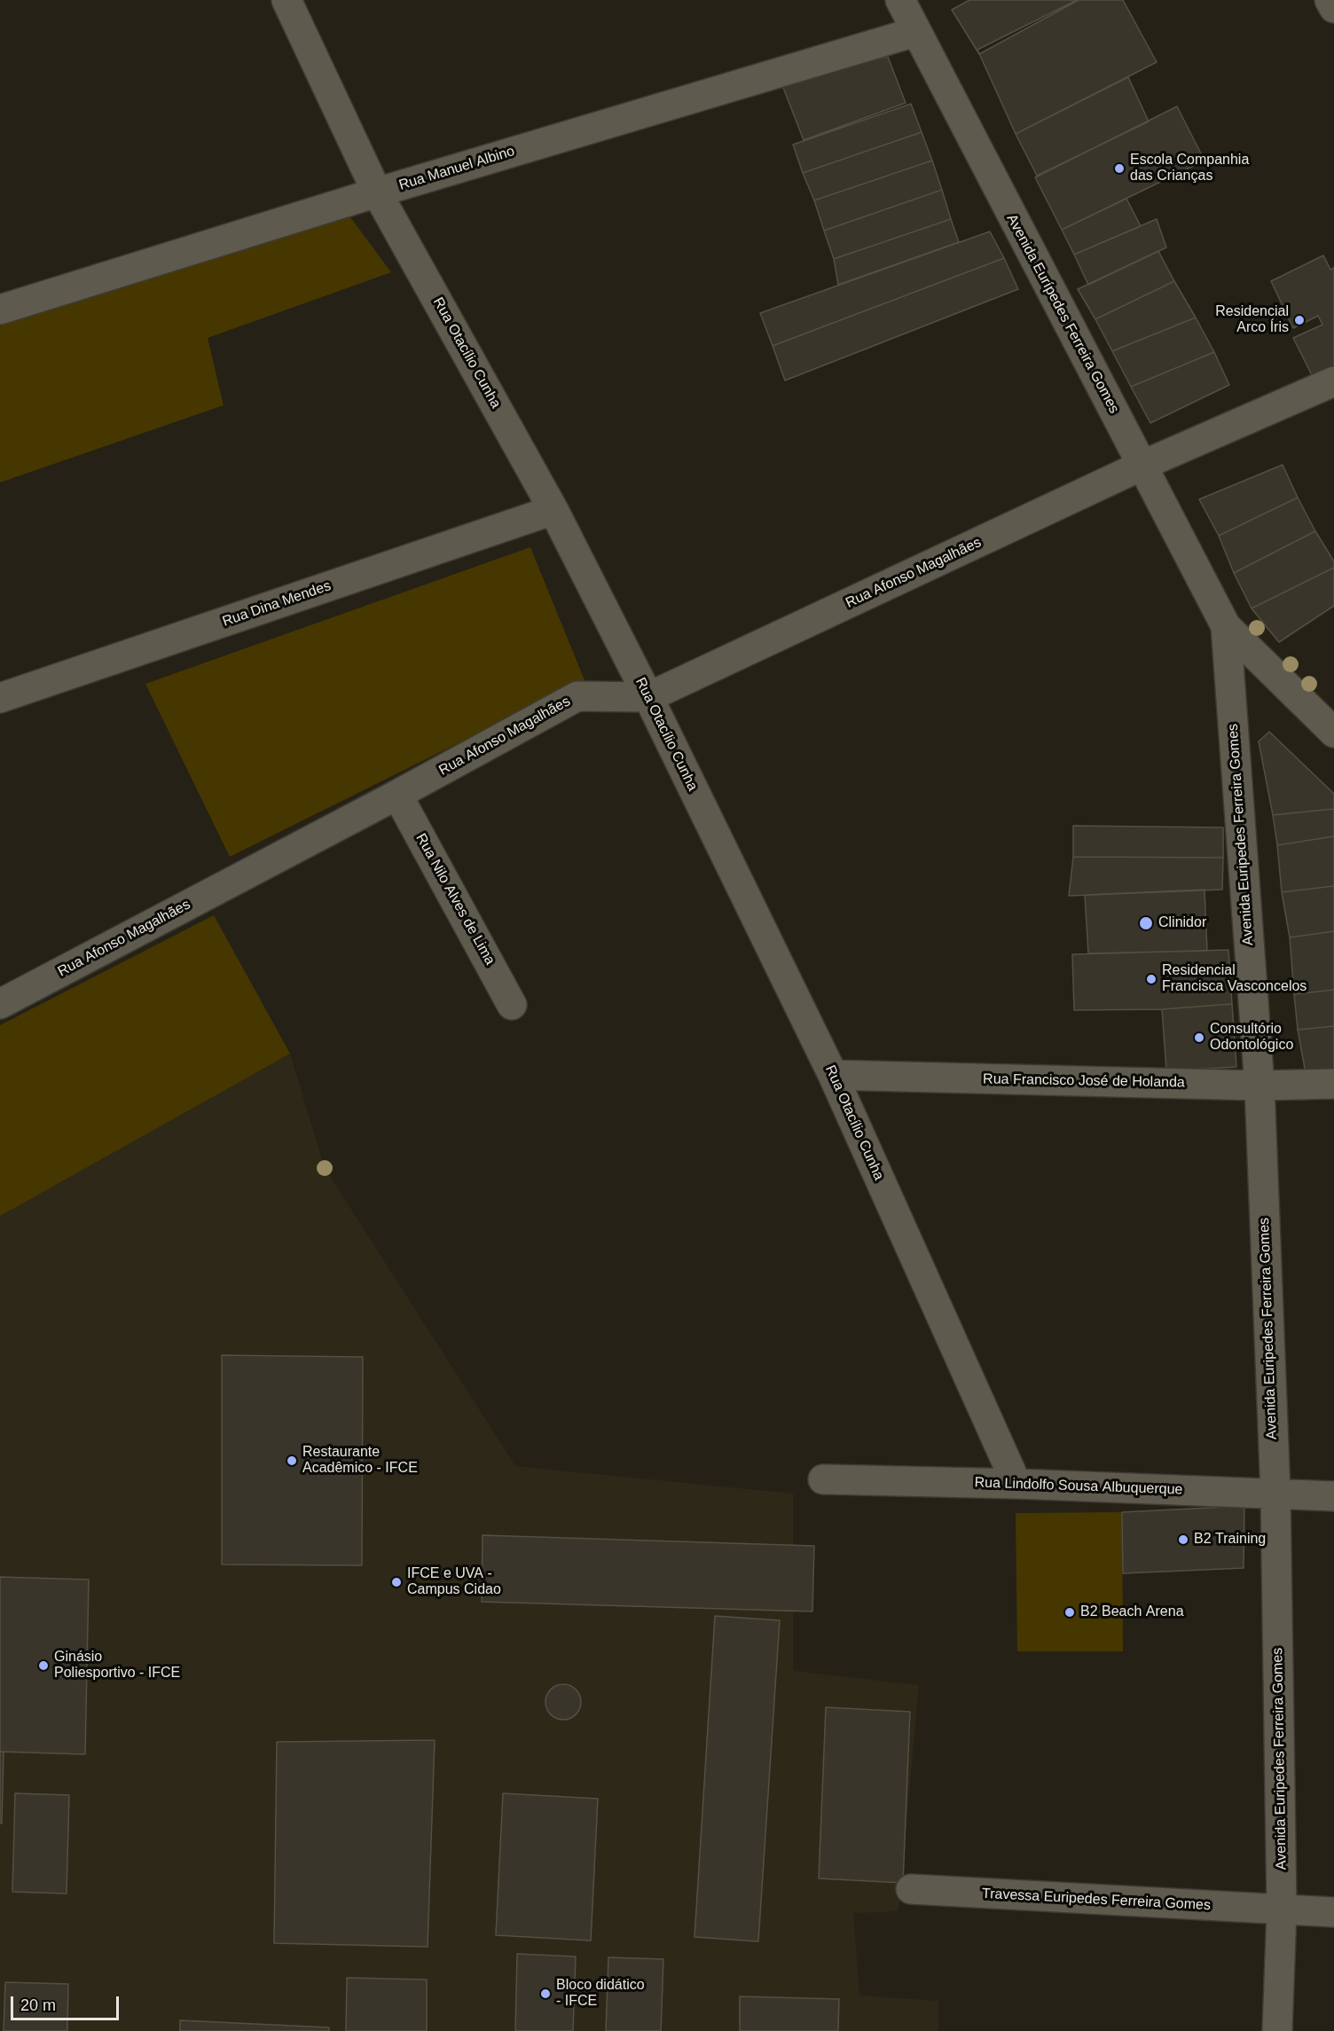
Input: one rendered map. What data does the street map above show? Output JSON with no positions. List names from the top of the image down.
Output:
{
  "streets": {
    "street": [
      "Rua Manuel Albino",
      "Avenida Eurípedes Ferreira Gomes",
      "Rua Otacílio Cunha",
      "Rua Afonso Magalhães",
      "Rua Dina Mendes",
      "Avenida Euripedes Ferreira Gomes",
      "Rua Nilo Alves de Lima",
      "Rua Francisco José de Holanda",
      "Rua Lindolfo Sousa Albuquerque",
      "Travessa Euripedes Ferreira Gomes"
    ]
  },
  "crossings": [
    ["Rua Manuel Albino", "Avenida Eurípedes Ferreira Gomes"],
    ["Rua Manuel Albino", "Rua Otacílio Cunha"],
    ["Avenida Eurípedes Ferreira Gomes", "Rua Afonso Magalhães"],
    ["Avenida Eurípedes Ferreira Gomes", "Avenida Euripedes Ferreira Gomes"],
    ["Rua Otacílio Cunha", "Rua Afonso Magalhães"],
    ["Rua Otacílio Cunha", "Rua Dina Mendes"],
    ["Rua Otacílio Cunha", "Rua Francisco José de Holanda"],
    ["Rua Otacílio Cunha", "Rua Lindolfo Sousa Albuquerque"],
    ["Rua Afonso Magalhães", "Rua Nilo Alves de Lima"],
    ["Avenida Euripedes Ferreira Gomes", "Rua Francisco José de Holanda"],
    ["Avenida Euripedes Ferreira Gomes", "Rua Lindolfo Sousa Albuquerque"],
    ["Avenida Euripedes Ferreira Gomes", "Travessa Euripedes Ferreira Gomes"]
  ],
  "places": [
    "Escola Companhia das Crianças",
    "Residencial Arco Íris",
    "Clinidor",
    "Residencial Francisca Vasconcelos",
    "Consultório Odontológico",
    "Restaurante Acadêmico - IFCE",
    "B2 Training",
    "IFCE e UVA - Campus Cidao",
    "B2 Beach Arena",
    "Ginásio Poliesportivo - IFCE",
    "Bloco didático - IFCE"
  ],
  "scale_bar": "20 m"
}
